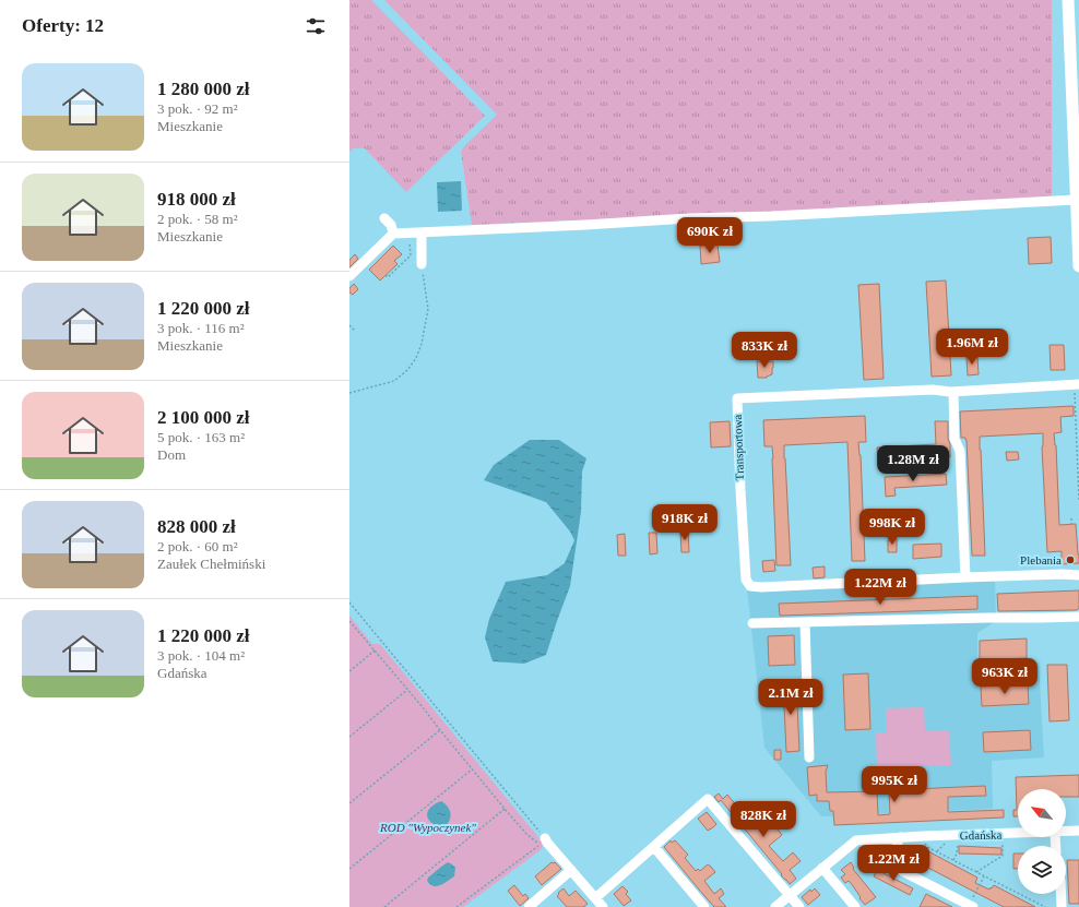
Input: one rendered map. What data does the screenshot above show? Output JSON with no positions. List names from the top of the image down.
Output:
{
  "streets": {
    "street": ["Transportowa", "Gdańska"]
  },
  "parks": ["ROD \"Wypoczynek\""],
  "places": ["Plebania"],
  "north": "top left",
  "page": {
    "heading": "Oferty: 12",
    "list": [
      {
        "name": "1 280 000 zł",
        "note": "3 pok. · 92 m² · Mieszkanie"
      },
      {
        "name": "918 000 zł",
        "note": "2 pok. · 58 m² · Mieszkanie"
      },
      {
        "name": "1 220 000 zł",
        "note": "3 pok. · 116 m² · Mieszkanie"
      },
      {
        "name": "2 100 000 zł",
        "note": "5 pok. · 163 m² · Dom"
      },
      {
        "name": "828 000 zł",
        "note": "2 pok. · 60 m² · Zaułek Chełmiński"
      },
      {
        "name": "1 220 000 zł",
        "note": "3 pok. · 104 m² · Gdańska"
      }
    ],
    "price": [
      "690K zł",
      "1.96M zł",
      "833K zł",
      "1.28M zł",
      "918K zł",
      "998K zł",
      "1.22M zł",
      "963K zł",
      "2.1M zł",
      "995K zł",
      "828K zł",
      "1.22M zł"
    ]
  }
}
